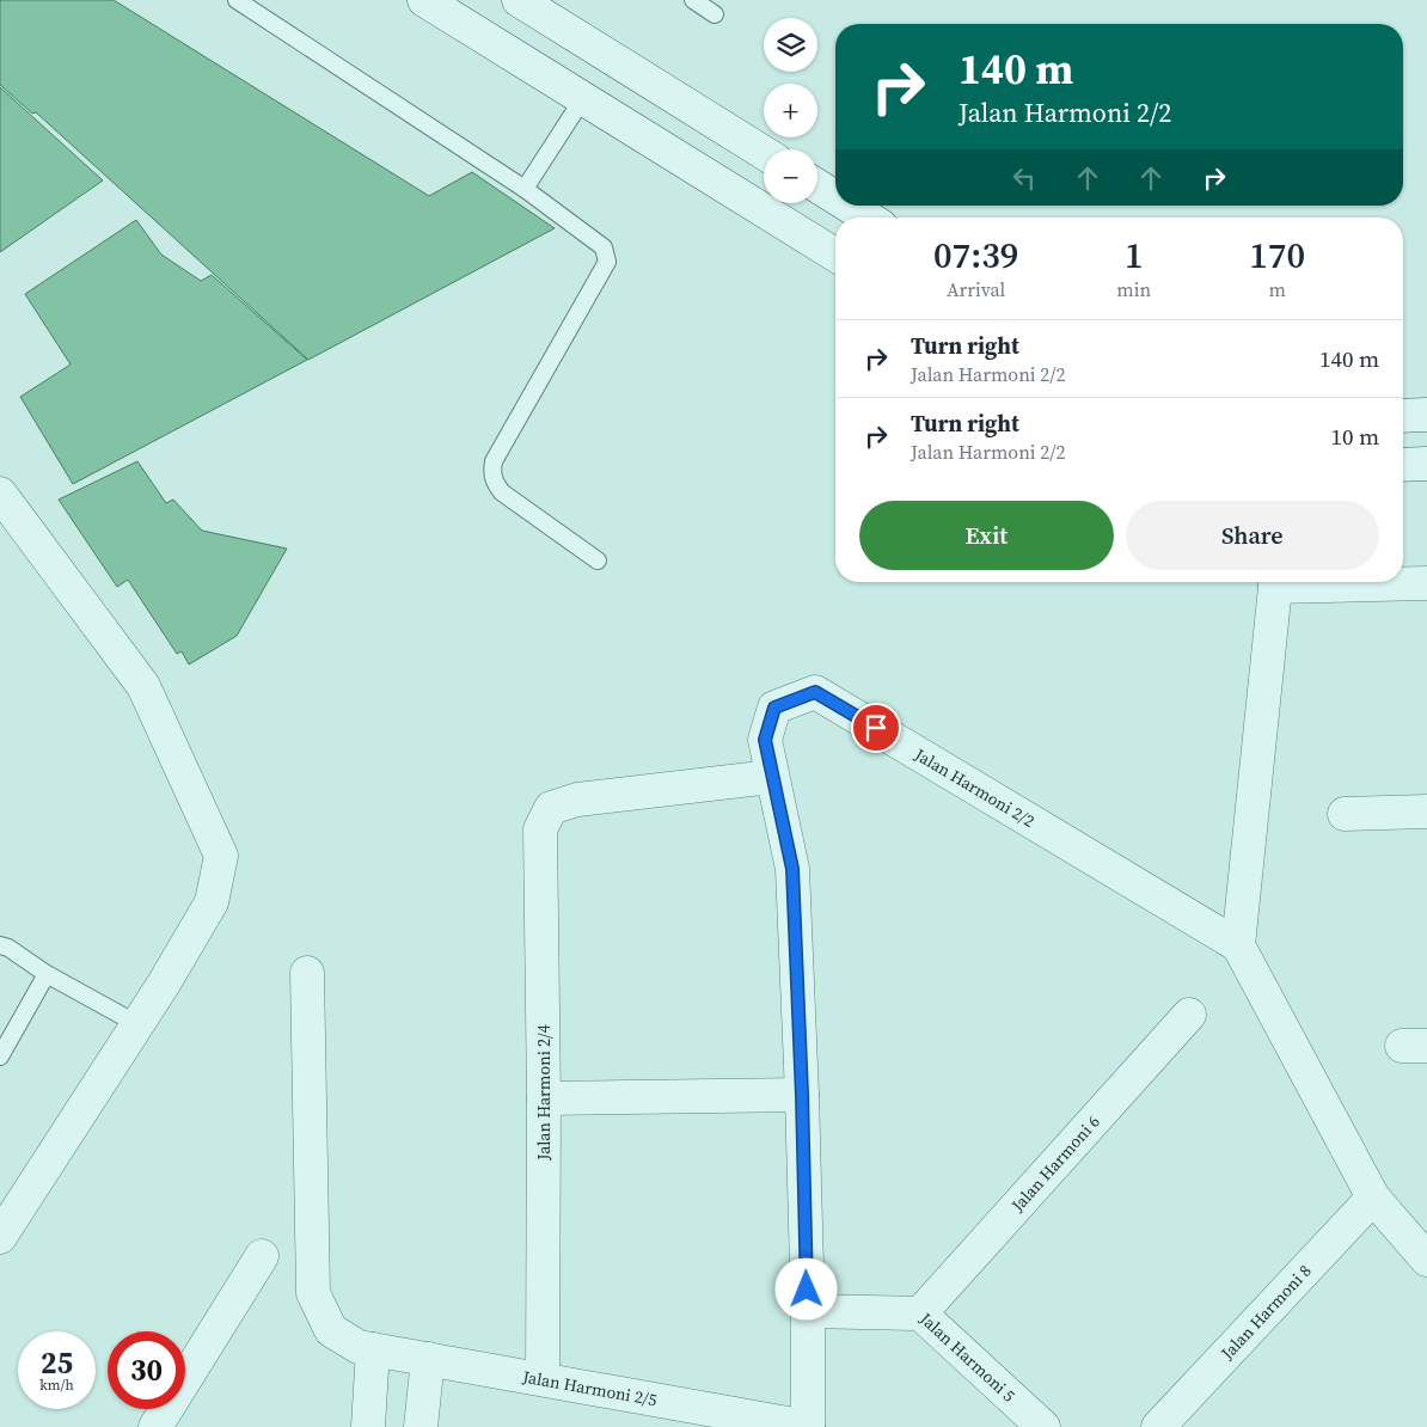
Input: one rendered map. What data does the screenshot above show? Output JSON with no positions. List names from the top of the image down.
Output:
{
  "streets": {
    "street": [
      "Jalan Harmoni 2/2",
      "Jalan Harmoni 2/4",
      "Jalan Harmoni 6",
      "Jalan Harmoni 8",
      "Jalan Harmoni 5",
      "Jalan Harmoni 2/5"
    ]
  },
  "crossings": [
    ["Jalan Harmoni 2/2", "Jalan Harmoni 2/4"],
    ["Jalan Harmoni 2/2", "Jalan Harmoni 5"],
    ["Jalan Harmoni 2/2", "Jalan Harmoni 2/5"],
    ["Jalan Harmoni 2/4", "Jalan Harmoni 2/5"],
    ["Jalan Harmoni 6", "Jalan Harmoni 5"]
  ],
  "page": {
    "map_buttons": ["+", "−"],
    "turn": ["140 m", "Jalan Harmoni 2/2"],
    "eta": [
      "07:39",
      "Arrival",
      "1",
      "min",
      "170",
      "m"
    ],
    "list": [
      {
        "name": "Turn right",
        "note": "Jalan Harmoni 2/2",
        "value": "140 m"
      },
      {
        "name": "Turn right",
        "note": "Jalan Harmoni 2/2",
        "value": "10 m"
      }
    ],
    "buttons": ["Exit", "Share"],
    "speed": "25 km/h",
    "limit": "30"
  }
}
